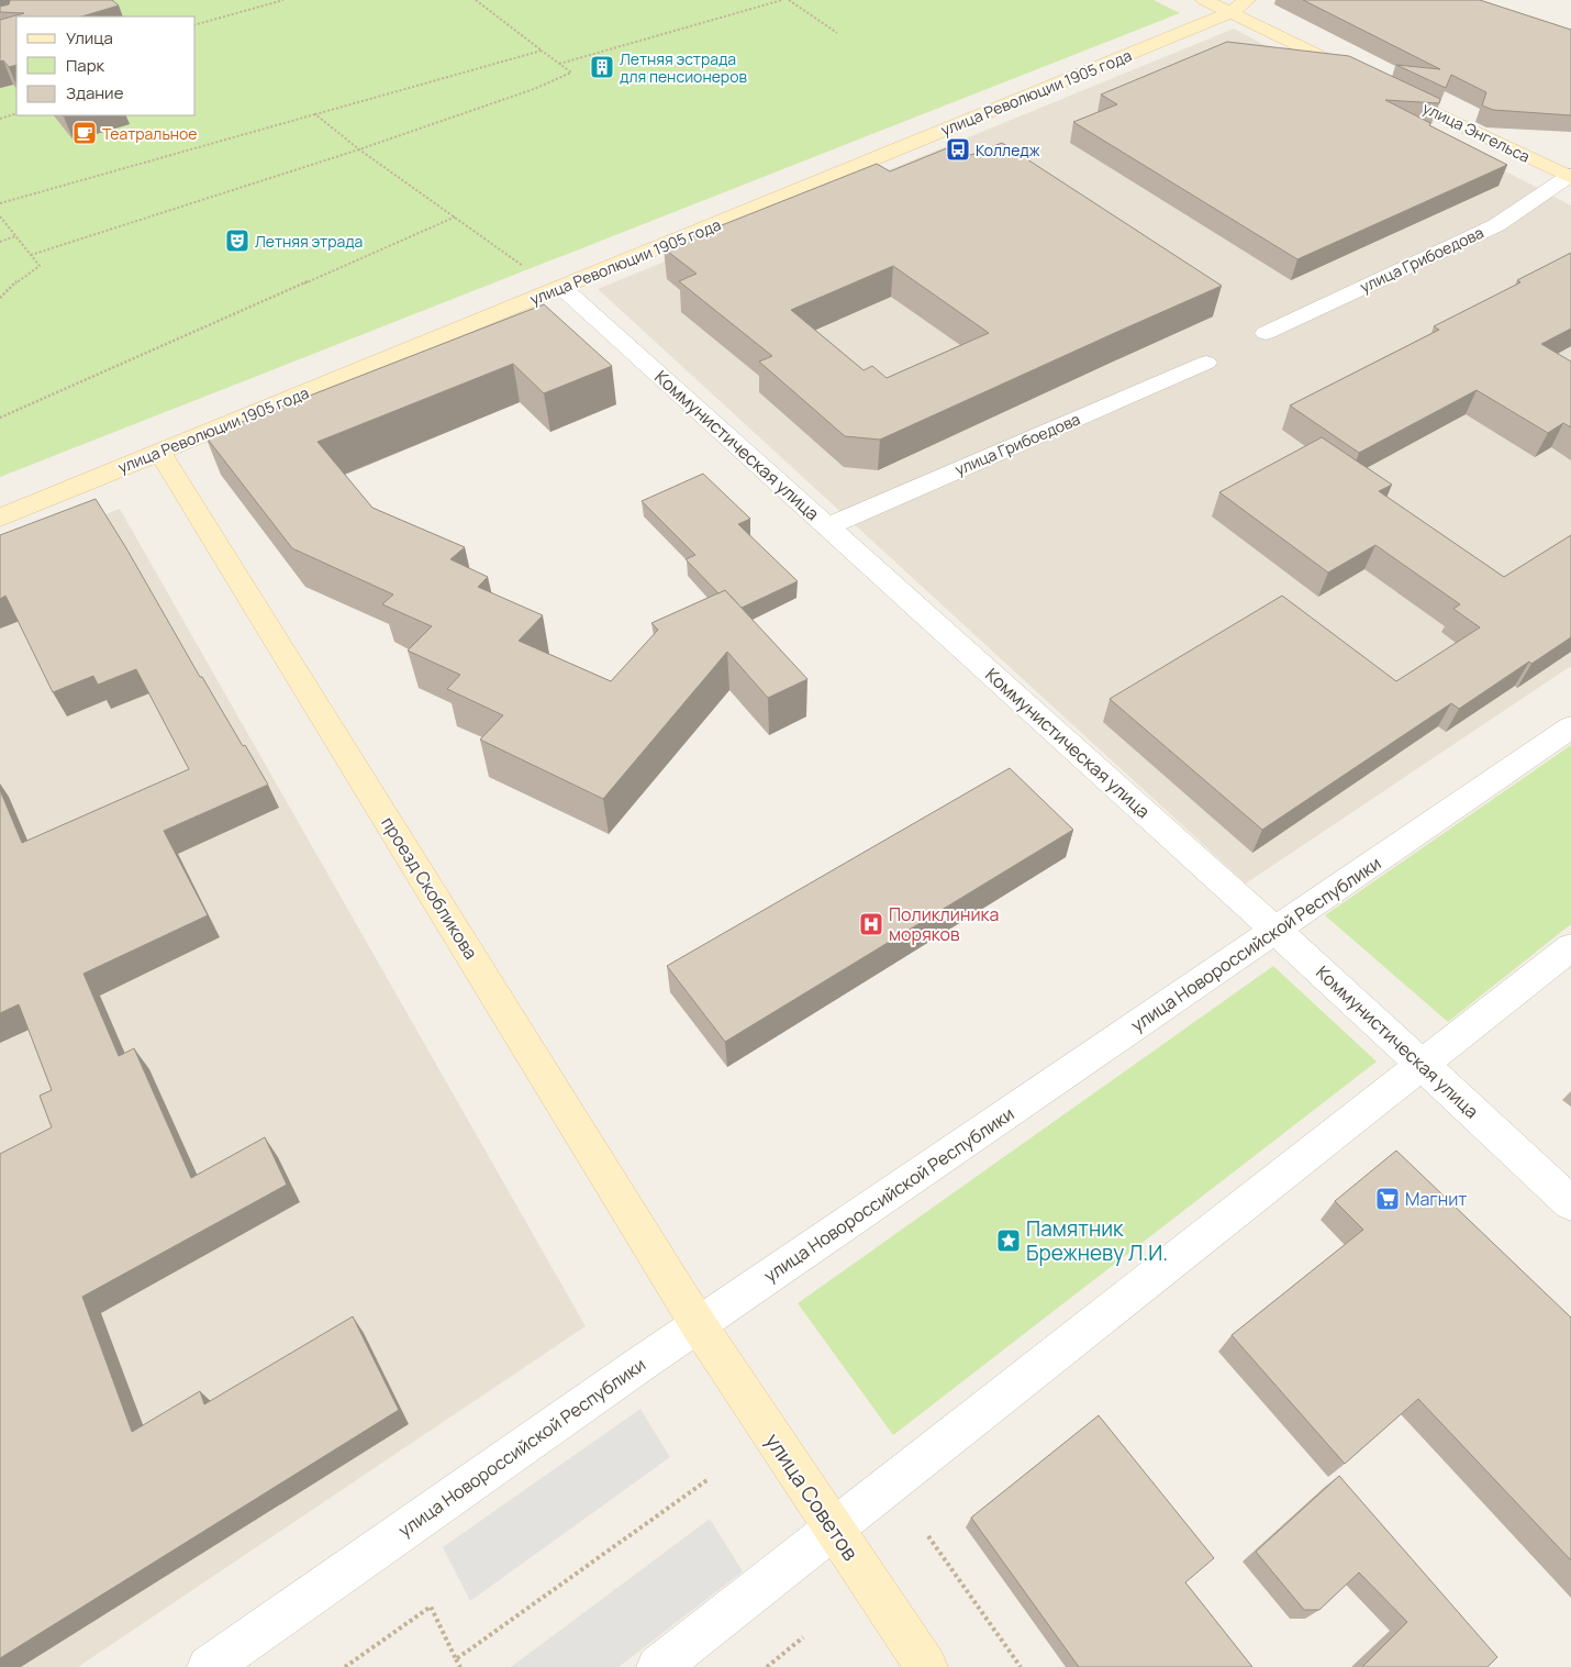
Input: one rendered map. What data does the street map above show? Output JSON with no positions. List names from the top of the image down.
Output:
{
  "streets": {
    "street": [
      "улица Революции 1905 года",
      "улица Энгельса",
      "улица Грибоедова",
      "Коммунистическая улица",
      "проезд Скобликова",
      "улица Новороссийской Республики",
      "улица Советов"
    ]
  },
  "crossings": [
    ["улица Революции 1905 года", "Коммунистическая улица"],
    ["улица Революции 1905 года", "проезд Скобликова"],
    ["улица Энгельса", "улица Грибоедова"],
    ["улица Грибоедова", "Коммунистическая улица"],
    ["Коммунистическая улица", "улица Новороссийской Республики"],
    ["проезд Скобликова", "улица Новороссийской Республики"],
    ["проезд Скобликова", "улица Советов"],
    ["улица Новороссийской Республики", "улица Советов"]
  ],
  "places": {
    "building": ["Летняя эстрада для пенсионеров"],
    "cafe": ["Театральное"],
    "bus stop": ["Колледж"],
    "theatre": ["Летняя этрада"],
    "hospital": ["Поликлиника моряков"],
    "supermarket": ["Магнит"],
    "place": ["Памятник Брежневу Л.И."]
  },
  "legend": ["Улица", "Парк", "Здание"]
}
